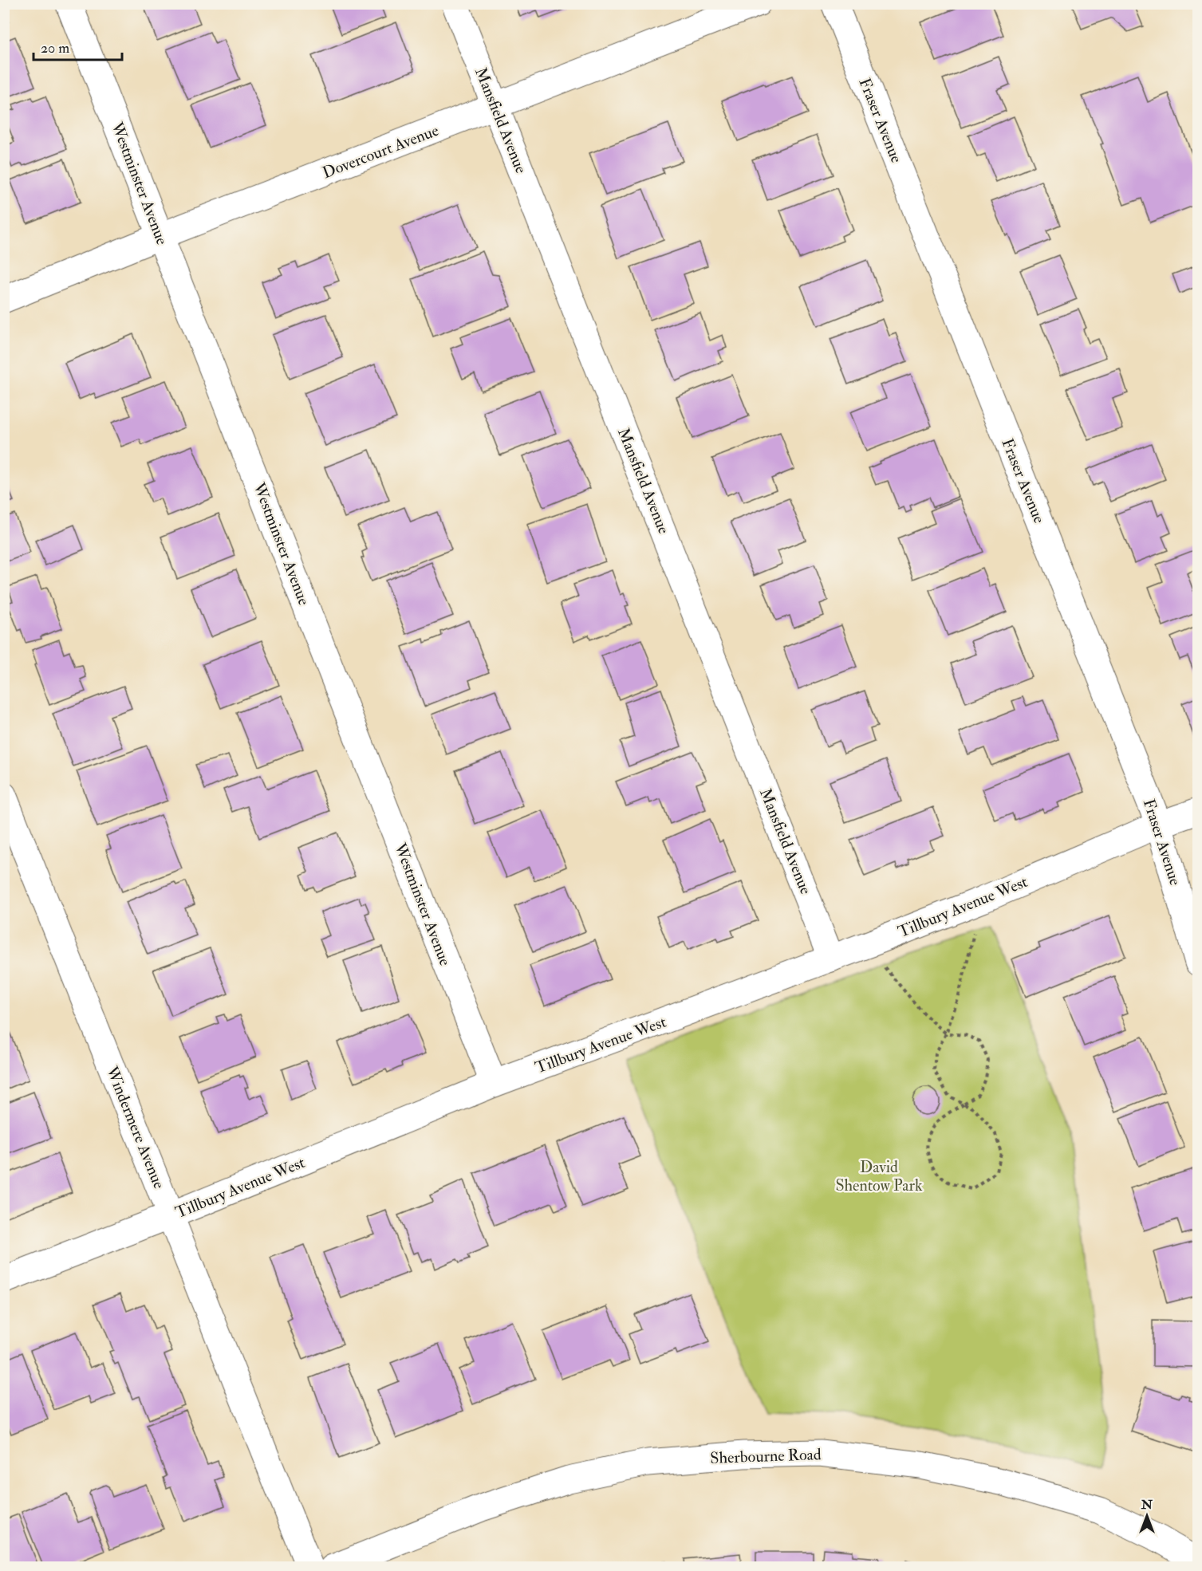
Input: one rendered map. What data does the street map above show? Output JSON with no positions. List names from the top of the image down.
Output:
{
  "streets": {
    "street": [
      "Mansfield Avenue",
      "Fraser Avenue",
      "Dovercourt Avenue",
      "Westminster Avenue",
      "Tillbury Avenue West",
      "Windermere Avenue",
      "Sherbourne Road"
    ]
  },
  "crossings": [
    ["Mansfield Avenue", "Dovercourt Avenue"],
    ["Mansfield Avenue", "Tillbury Avenue West"],
    ["Fraser Avenue", "Tillbury Avenue West"],
    ["Dovercourt Avenue", "Westminster Avenue"],
    ["Westminster Avenue", "Tillbury Avenue West"],
    ["Tillbury Avenue West", "Windermere Avenue"]
  ],
  "parks": ["David Shentow Park"],
  "scale_bar": "20 m",
  "north": "top"
}
